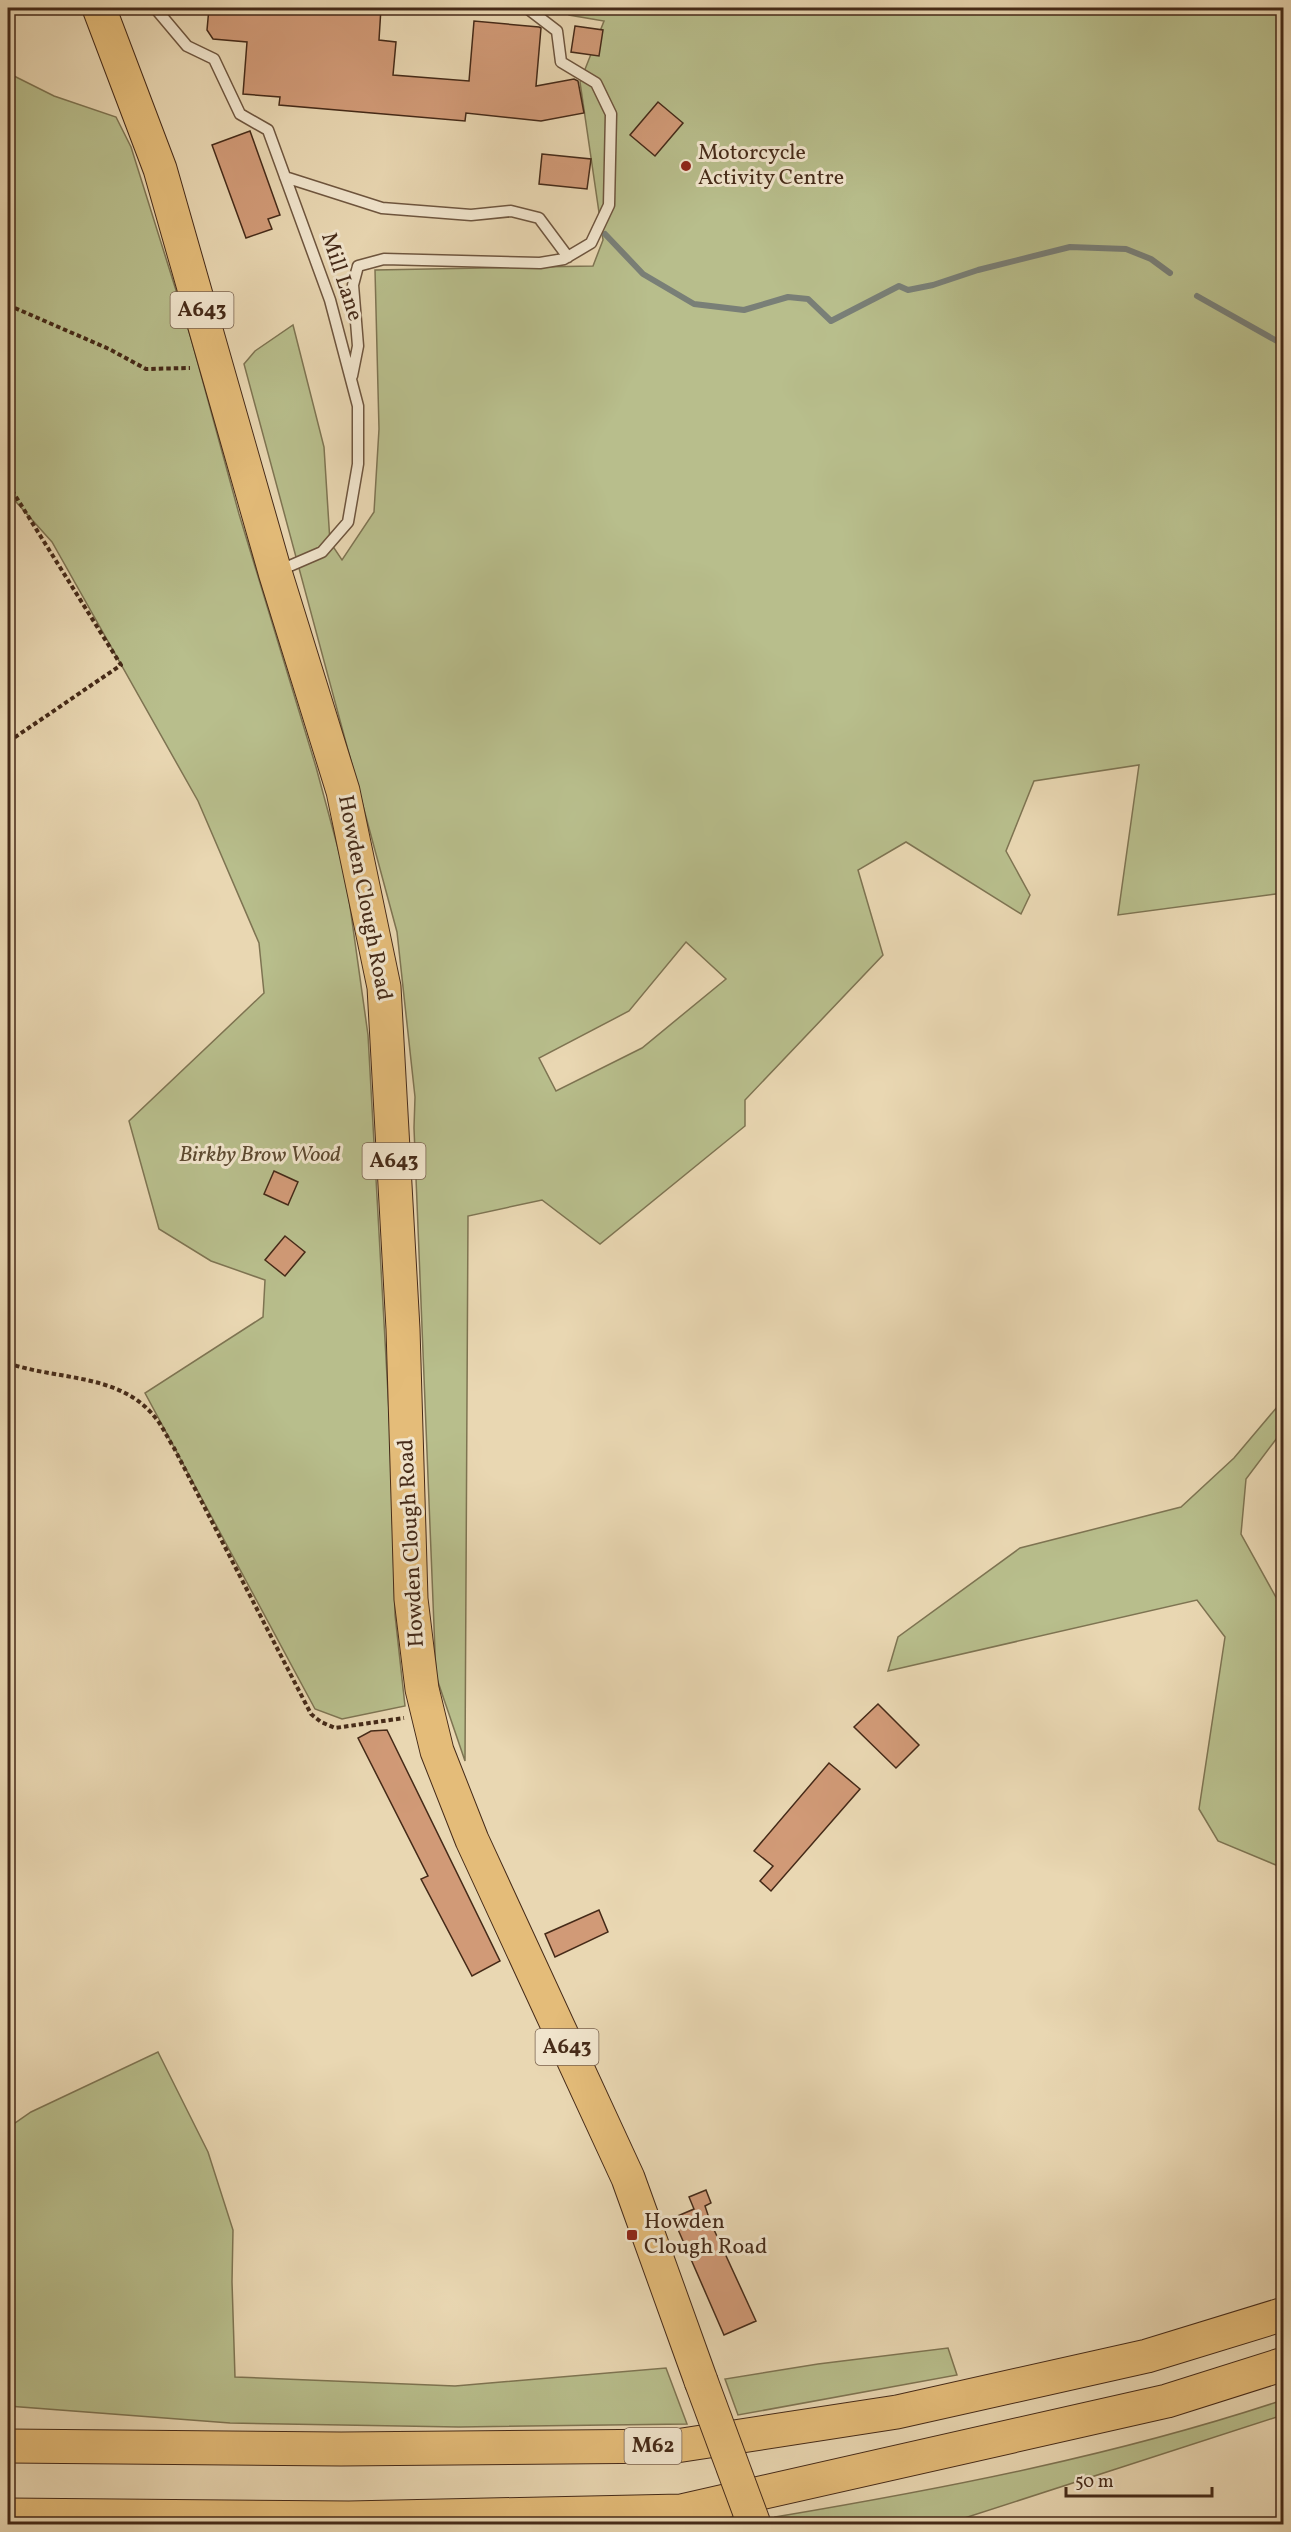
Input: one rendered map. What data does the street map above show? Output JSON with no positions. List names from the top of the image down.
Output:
{
  "streets": {
    "main road": ["A643", "Howden Clough Road", "M62"],
    "lane": ["Mill Lane"]
  },
  "crossings": [
    ["Mill Lane", "A643"],
    ["Mill Lane", "Howden Clough Road"],
    ["A643", "Howden Clough Road"]
  ],
  "parks": ["Birkby Brow Wood"],
  "places": {
    "other": ["Motorcycle Activity Centre"],
    "transit": ["Howden Clough Road"]
  },
  "scale_bar": "50 m"
}
